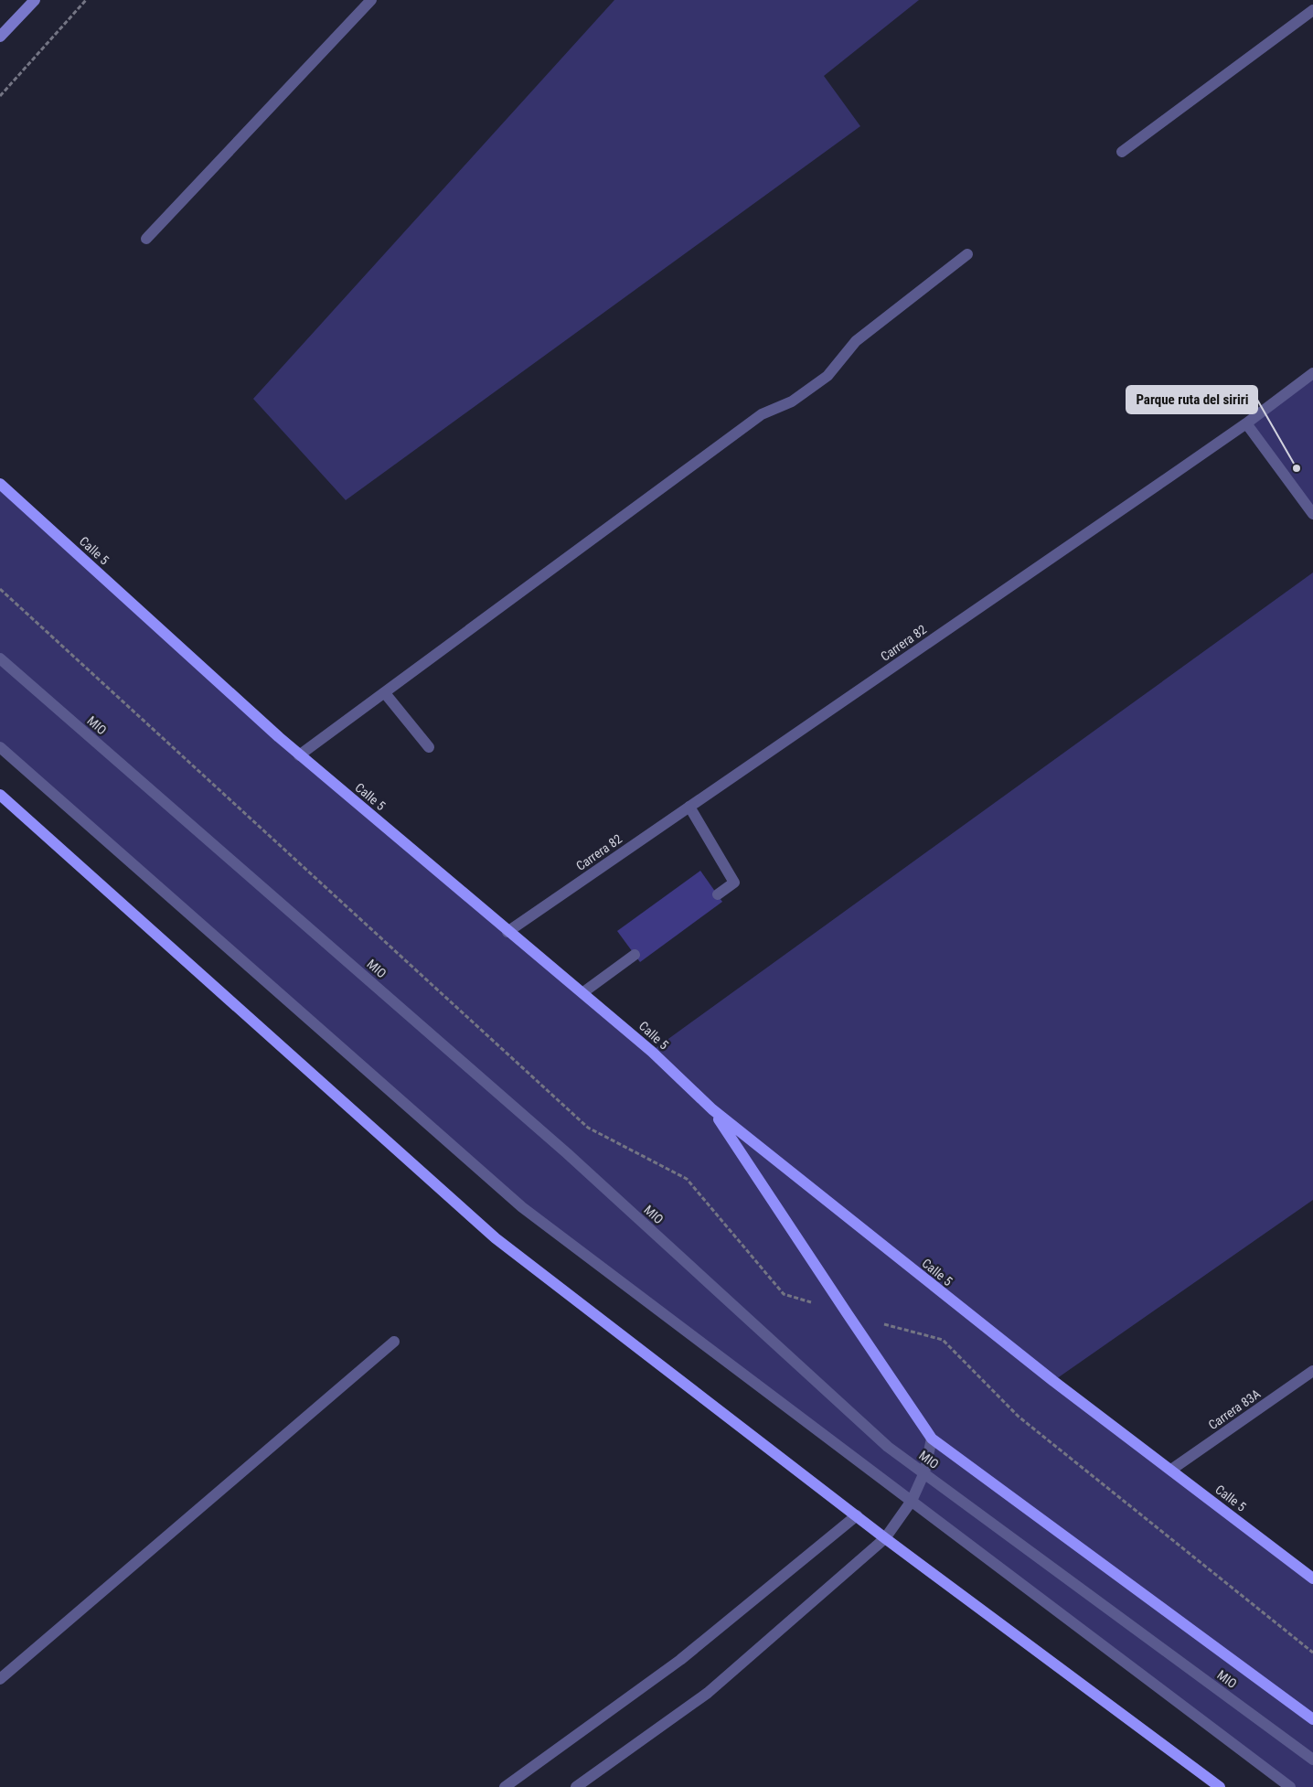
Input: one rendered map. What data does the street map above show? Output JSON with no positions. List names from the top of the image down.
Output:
{
  "streets": {
    "main road": ["Calle 5"],
    "street": ["Carrera 82", "MIO", "Carrera 83A"]
  },
  "crossings": [
    ["Calle 5", "Carrera 82"],
    ["Calle 5", "Carrera 83A"]
  ],
  "places": ["Parque ruta del siriri"]
}
